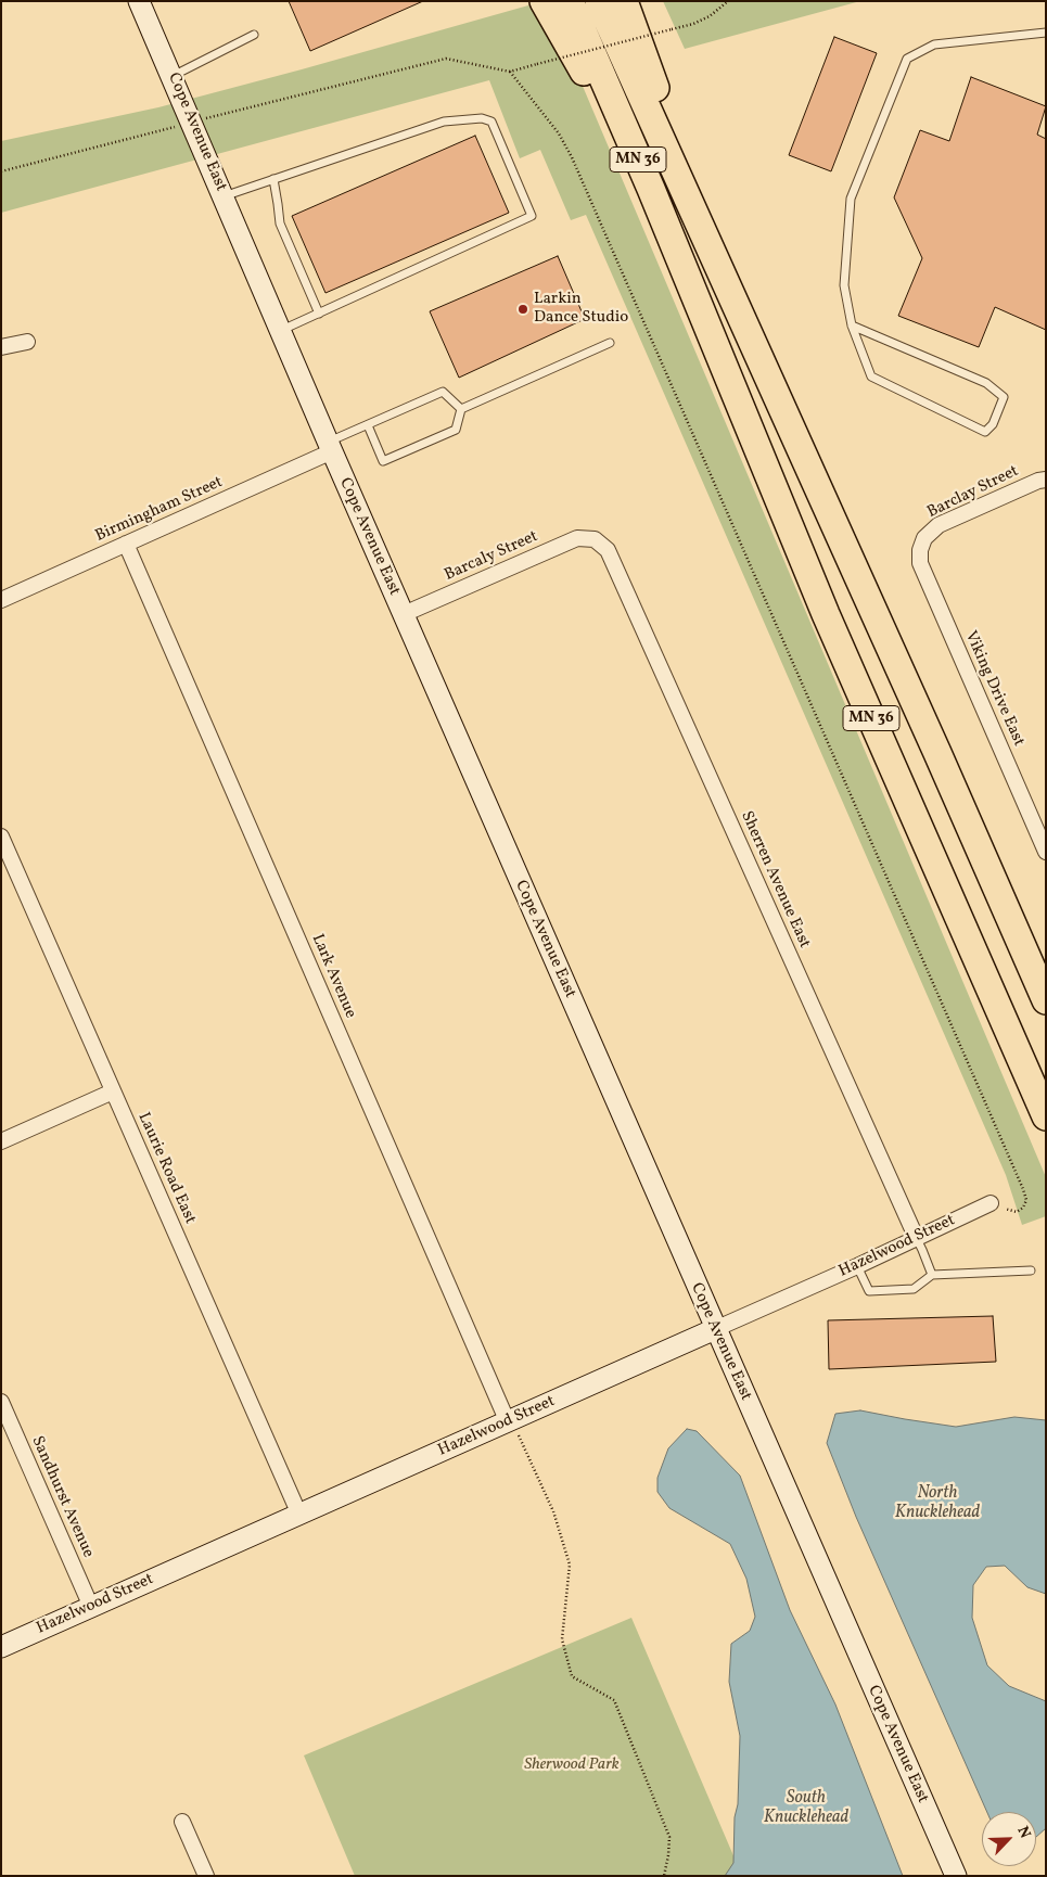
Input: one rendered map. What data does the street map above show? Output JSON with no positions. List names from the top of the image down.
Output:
{
  "streets": {
    "highway": ["MN 36"],
    "street": [
      "Cope Avenue East",
      "Barclay Street",
      "Birmingham Street",
      "Barcaly Street",
      "Viking Drive East",
      "Sherren Avenue East",
      "Lark Avenue",
      "Laurie Road East",
      "Hazelwood Street",
      "Sandhurst Avenue"
    ]
  },
  "crossings": [
    ["Cope Avenue East", "Birmingham Street"],
    ["Cope Avenue East", "Barcaly Street"],
    ["Cope Avenue East", "Hazelwood Street"],
    ["Barclay Street", "Viking Drive East"],
    ["Birmingham Street", "Lark Avenue"],
    ["Barcaly Street", "Sherren Avenue East"],
    ["Sherren Avenue East", "Hazelwood Street"],
    ["Lark Avenue", "Hazelwood Street"],
    ["Laurie Road East", "Hazelwood Street"],
    ["Hazelwood Street", "Sandhurst Avenue"]
  ],
  "water": ["North Knucklehead", "South Knucklehead"],
  "parks": ["Sherwood Park"],
  "places": ["Larkin Dance Studio"],
  "north": "top right"
}
